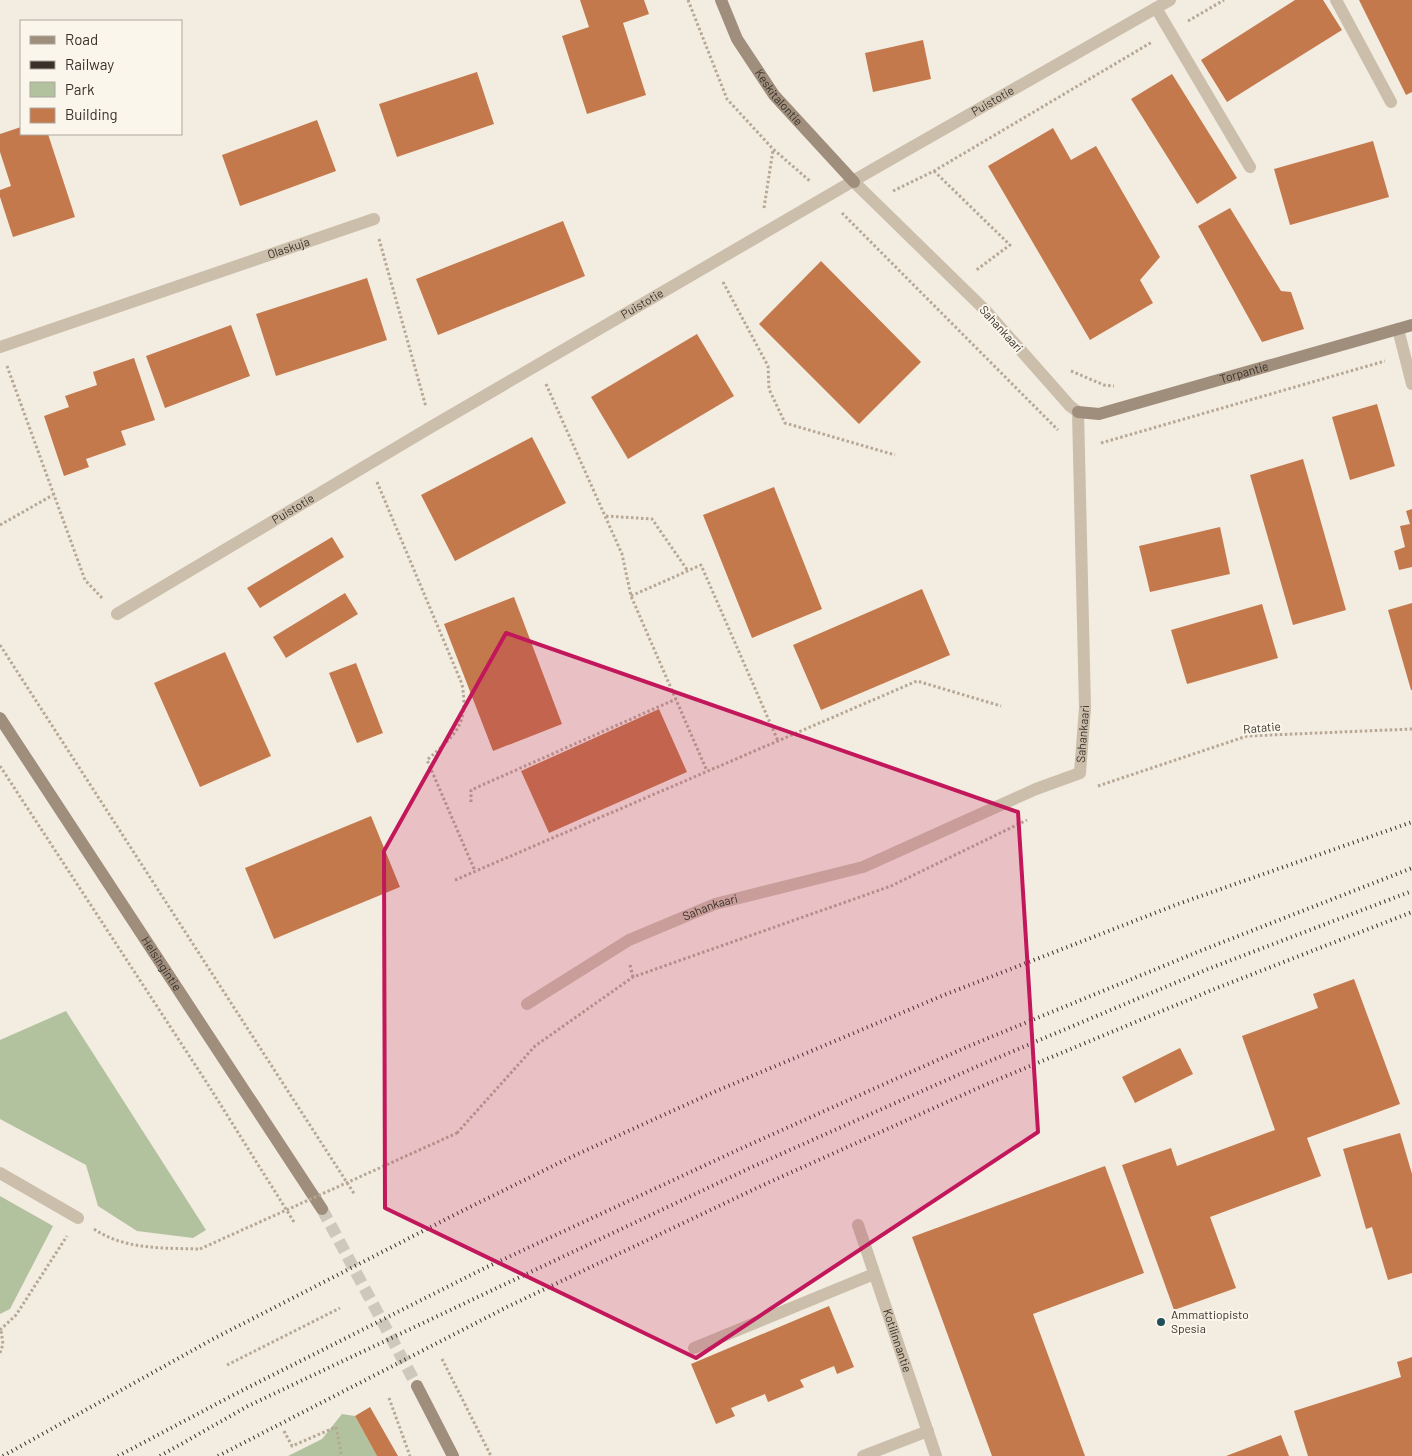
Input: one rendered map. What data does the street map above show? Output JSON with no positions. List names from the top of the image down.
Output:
{
  "streets": {
    "main road": ["Keskitalontie", "Torpantie", "Helsingintie"],
    "street": [
      "Puistotie",
      "Olaskuja",
      "Sahankaari",
      "Kotilinnantie"
    ],
    "path": ["Ratatie"]
  },
  "crossings": [
    ["Keskitalontie", "Puistotie"],
    ["Keskitalontie", "Sahankaari"],
    ["Puistotie", "Sahankaari"],
    ["Sahankaari", "Torpantie"]
  ],
  "places": ["Ammattiopisto Spesia"],
  "legend": [
    "Road",
    "Railway",
    "Park",
    "Building"
  ]
}
